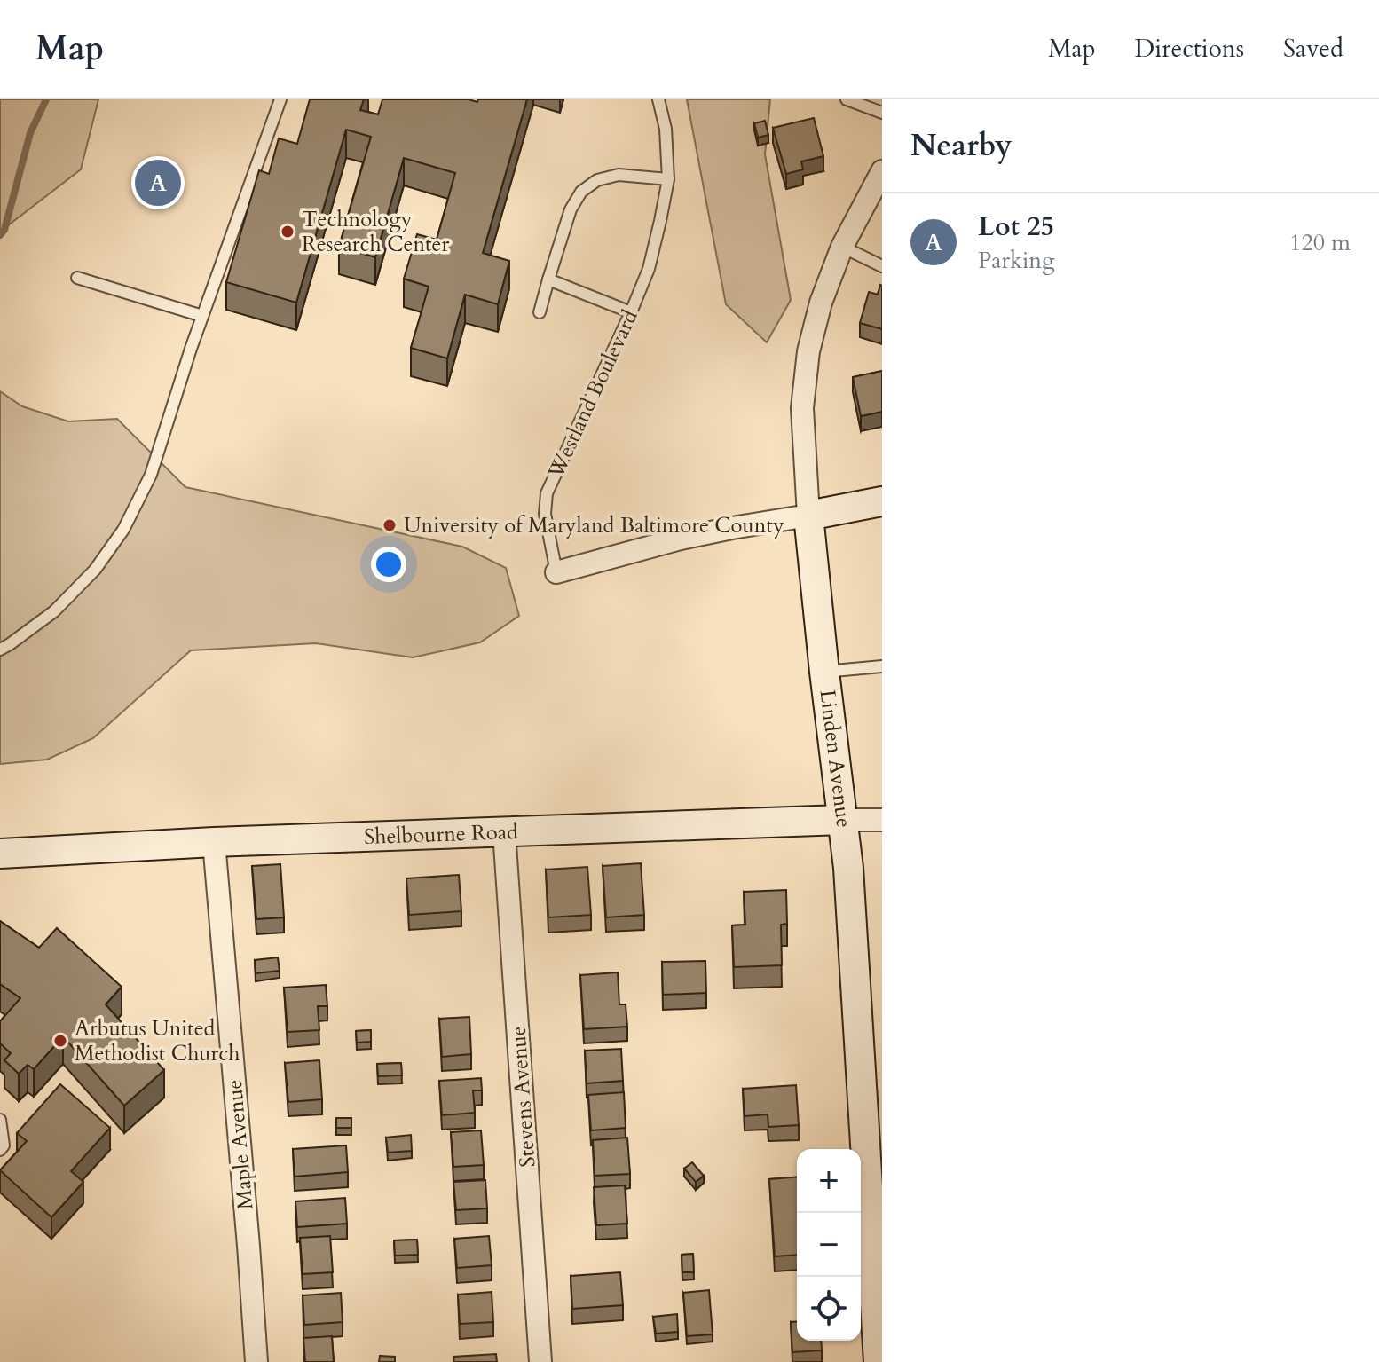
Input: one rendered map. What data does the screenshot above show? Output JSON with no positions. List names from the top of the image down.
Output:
{
  "streets": {
    "street": [
      "Westland Boulevard",
      "Linden Avenue",
      "Shelbourne Road",
      "Stevens Avenue",
      "Maple Avenue"
    ]
  },
  "crossings": [
    ["Westland Boulevard", "Linden Avenue"],
    ["Linden Avenue", "Shelbourne Road"],
    ["Shelbourne Road", "Stevens Avenue"],
    ["Shelbourne Road", "Maple Avenue"]
  ],
  "places": ["Technology Research Center", "University of Maryland Baltimore County", "Arbutus United Methodist Church"],
  "page": {
    "header": "Map",
    "nav": ["Map", "Directions", "Saved"],
    "heading": "Nearby",
    "pins": "A",
    "list": [
      {
        "mark": "A",
        "name": "Lot 25",
        "note": "Parking",
        "value": "120 m"
      }
    ],
    "map_buttons": ["+", "−"]
  }
}
